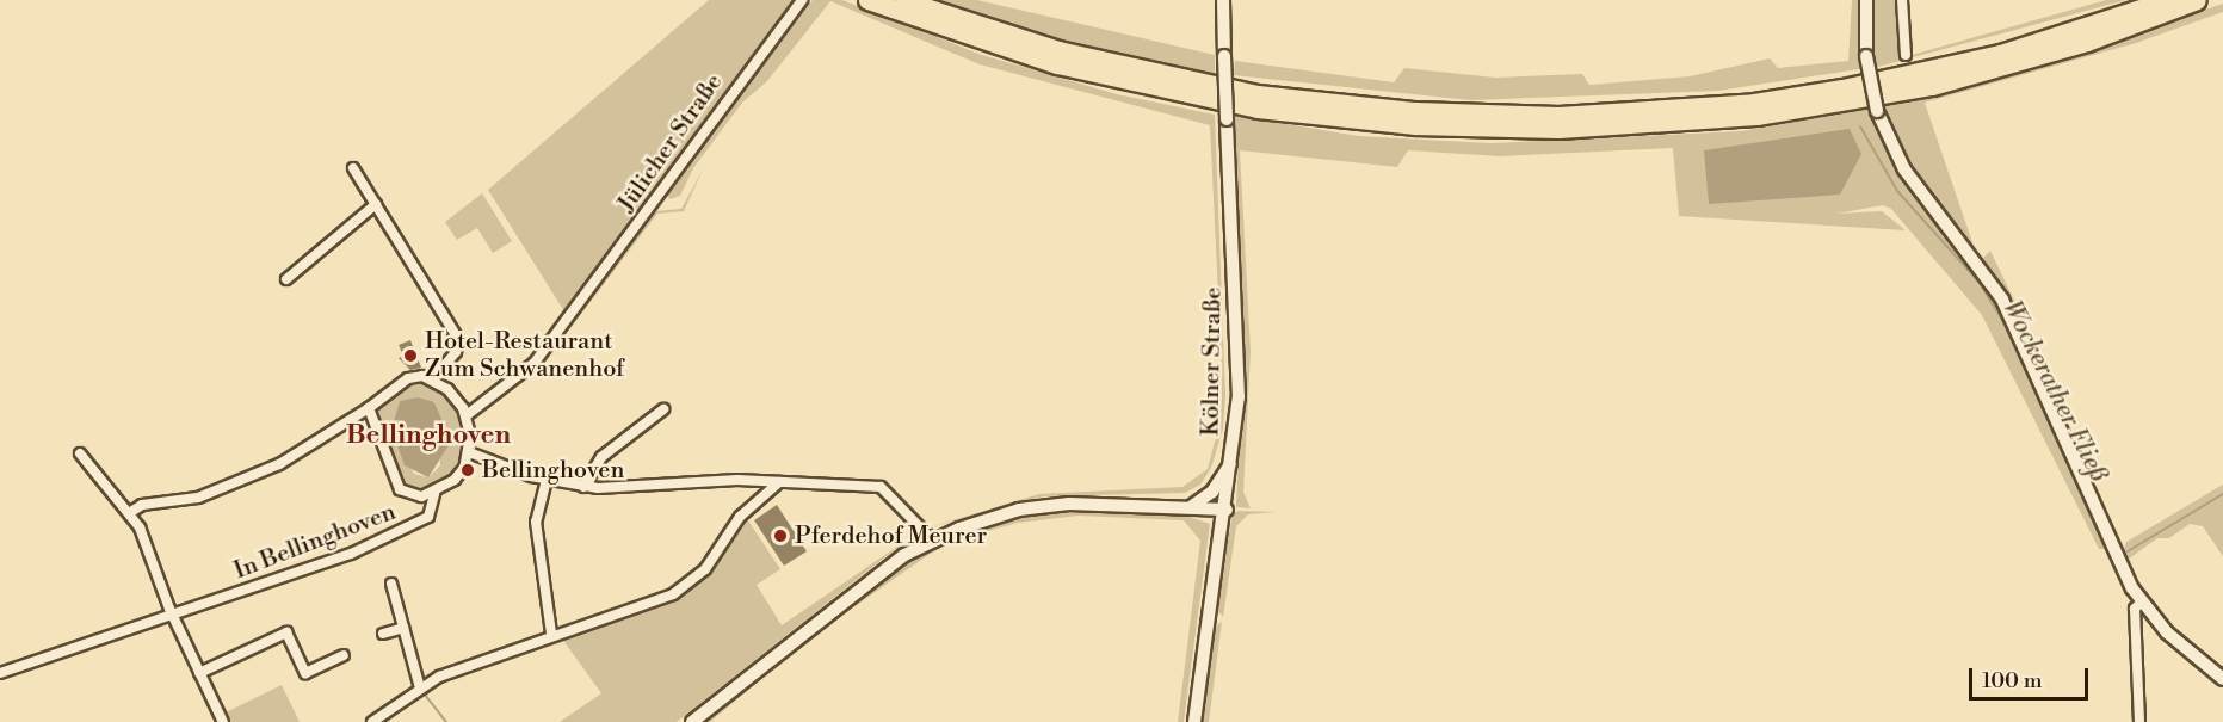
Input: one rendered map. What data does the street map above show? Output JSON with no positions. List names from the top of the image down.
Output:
{
  "streets": {
    "main road": ["Kölner Straße"],
    "street": ["Jülicher Straße", "In Bellinghoven"]
  },
  "crossings": [
    ["Jülicher Straße", "In Bellinghoven"]
  ],
  "districts": ["Bellinghoven"],
  "water": ["Wockerather Fließ"],
  "places": ["Hotel-Restaurant Zum Schwanenhof", "Bellinghoven", "Pferdehof Meurer"],
  "scale_bar": "100 m"
}
